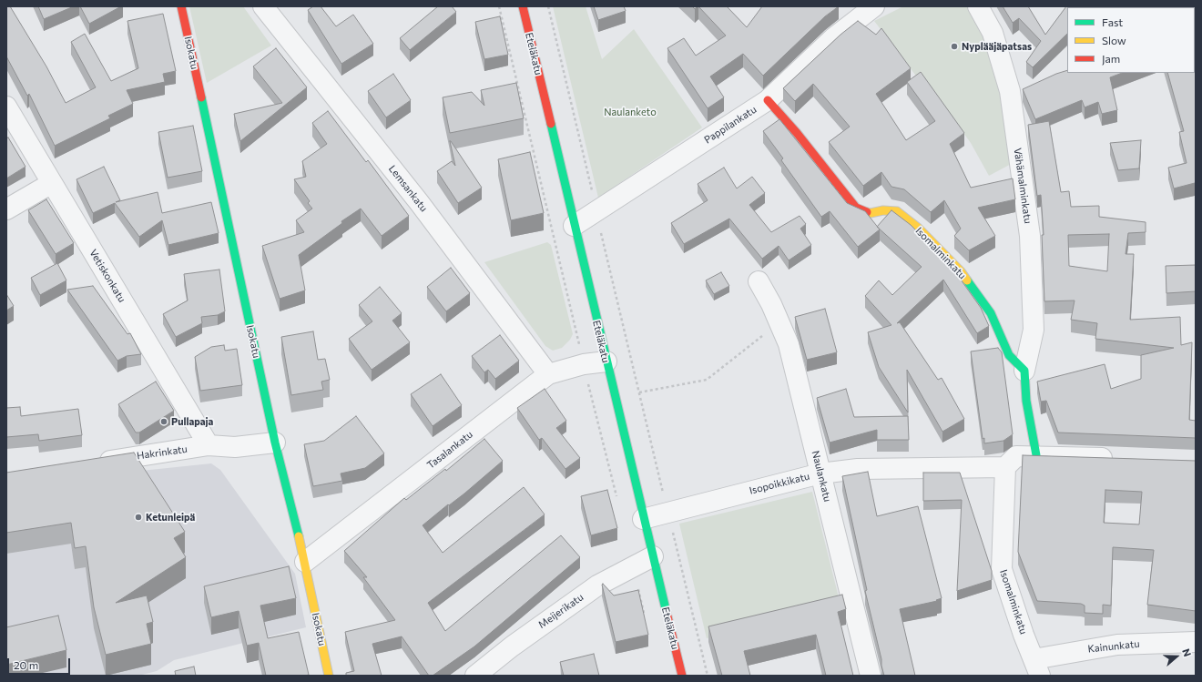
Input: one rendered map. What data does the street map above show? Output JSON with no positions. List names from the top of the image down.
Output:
{
  "streets": {
    "street": [
      "Isokatu",
      "Eteläkatu",
      "Pappilankatu",
      "Vähämalminkatu",
      "Lemsankatu",
      "Isomalminkatu",
      "Vetiskonkatu",
      "Tasalankatu",
      "Hakrinkatu",
      "Naulankatu",
      "Isopoikkikatu",
      "Meijerikatu",
      "Kainunkatu"
    ]
  },
  "crossings": [
    ["Isokatu", "Tasalankatu"],
    ["Isokatu", "Hakrinkatu"],
    ["Eteläkatu", "Pappilankatu"],
    ["Eteläkatu", "Tasalankatu"],
    ["Eteläkatu", "Isopoikkikatu"],
    ["Eteläkatu", "Meijerikatu"],
    ["Pappilankatu", "Isomalminkatu"],
    ["Vähämalminkatu", "Isomalminkatu"],
    ["Lemsankatu", "Tasalankatu"],
    ["Isomalminkatu", "Isopoikkikatu"],
    ["Isomalminkatu", "Kainunkatu"],
    ["Vetiskonkatu", "Hakrinkatu"],
    ["Naulankatu", "Isopoikkikatu"]
  ],
  "parks": ["Naulanketo"],
  "places": ["Nyplääjäpatsas", "Pullapaja", "Ketunleipä"],
  "legend": ["Fast", "Slow", "Jam"],
  "scale_bar": "20 m",
  "north": "right"
}
